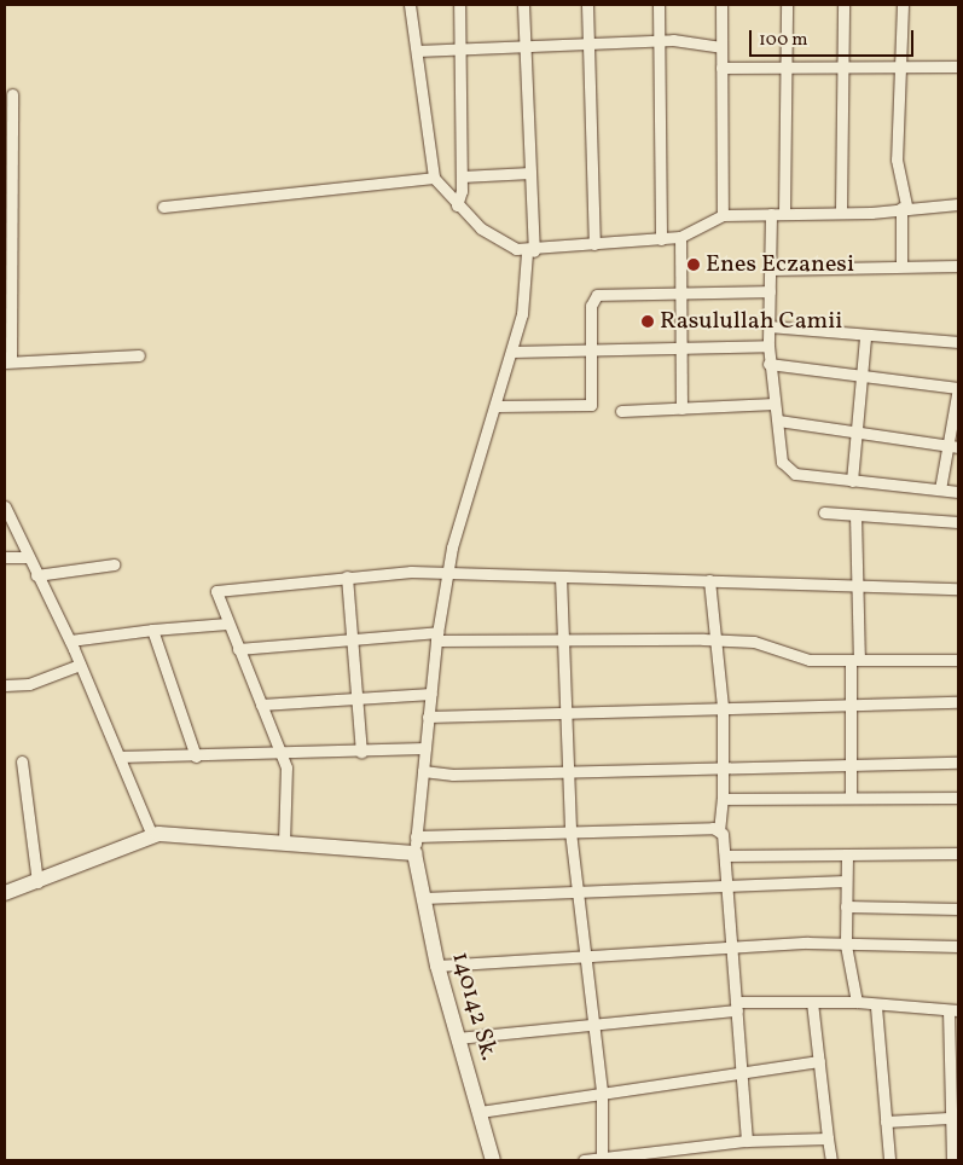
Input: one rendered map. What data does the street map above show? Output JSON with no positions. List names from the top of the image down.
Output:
{
  "streets": {
    "main road": ["140142 Sk."]
  },
  "places": ["Enes Eczanesi", "Rasulullah Camii"],
  "scale_bar": "100 m"
}
